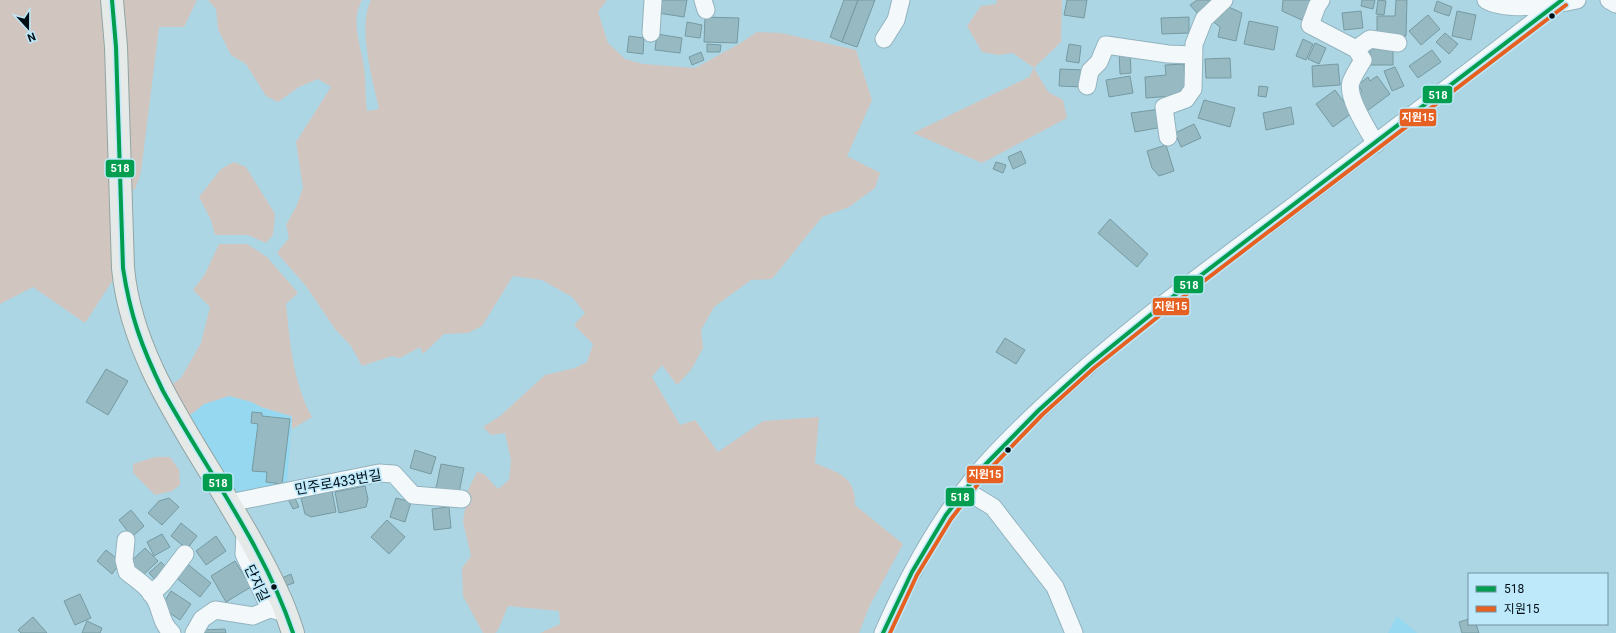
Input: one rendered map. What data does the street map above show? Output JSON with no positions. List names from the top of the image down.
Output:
{
  "streets": {
    "street": ["민주로433번길", "단지길"]
  },
  "lines": ["transit line 518", "transit line 지원15"],
  "legend": ["518", "지원15"],
  "north": "bottom"
}
